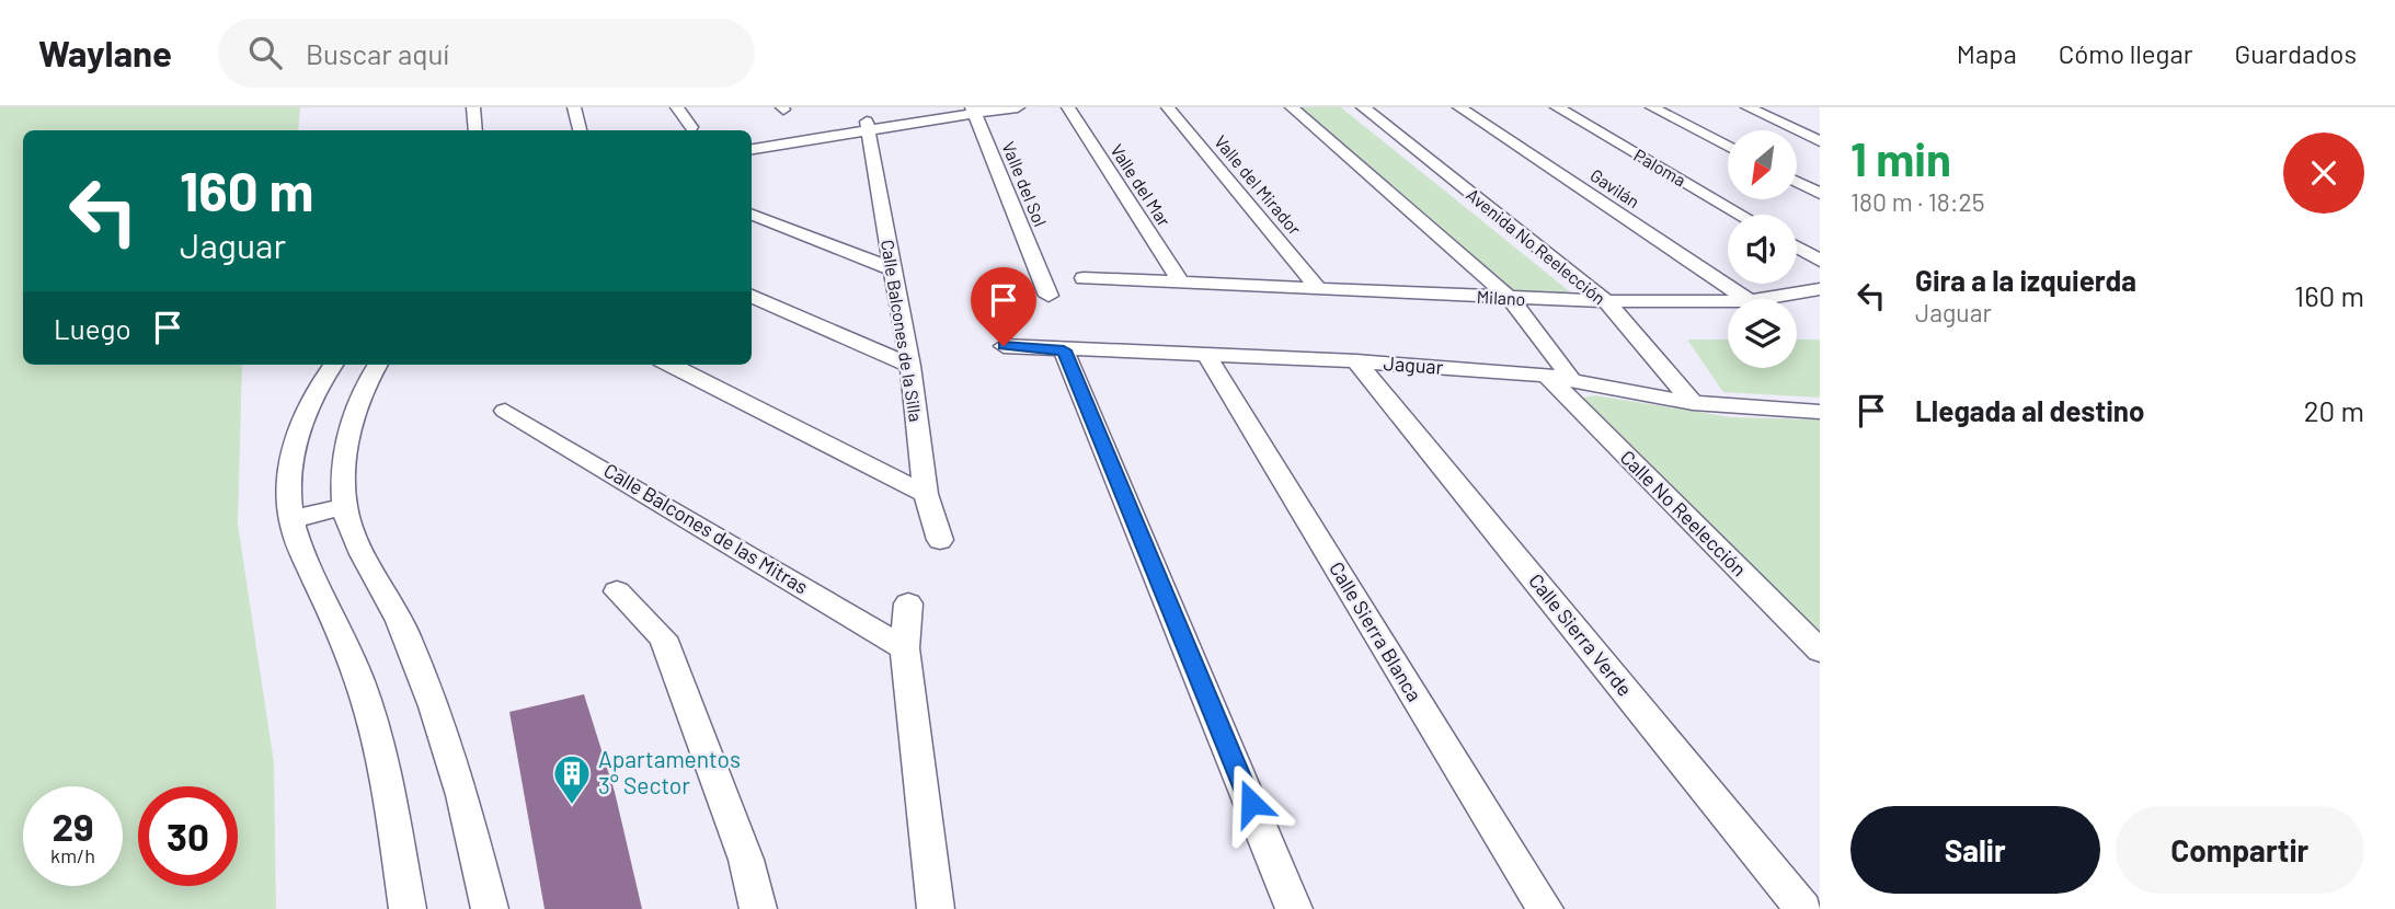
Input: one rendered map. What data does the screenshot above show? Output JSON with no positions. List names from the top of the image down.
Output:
{
  "streets": {
    "street": [
      "Paloma",
      "Valle del Sol",
      "Valle del Mar",
      "Valle del Mirador",
      "Gavilán",
      "Avenida No Reelección",
      "Milano",
      "Calle Balcones de la Silla",
      "Jaguar",
      "Calle No Reelección",
      "Calle Balcones de las Mitras",
      "Calle Sierra Blanca",
      "Calle Sierra Verde"
    ]
  },
  "crossings": [
    ["Valle del Mar", "Milano"],
    ["Valle del Mirador", "Milano"],
    ["Avenida No Reelección", "Milano"],
    ["Avenida No Reelección", "Jaguar"],
    ["Jaguar", "Calle No Reelección"],
    ["Jaguar", "Calle Sierra Blanca"],
    ["Jaguar", "Calle Sierra Verde"]
  ],
  "places": {
    "building": ["Apartamentos 3° Sector"]
  },
  "north": "bottom left",
  "page": {
    "header": "Waylane",
    "search": "Buscar aquí",
    "nav": ["Mapa", "Cómo llegar", "Guardados"],
    "heading": ["1 min", "180 m · 18:25"],
    "turn": ["160 m", "Jaguar"],
    "list": [
      {
        "name": "Gira a la izquierda",
        "note": "Jaguar",
        "value": "160 m"
      },
      {
        "name": "Llegada al destino",
        "value": "20 m"
      }
    ],
    "then": "Luego",
    "speed": "29 km/h",
    "limit": "30",
    "buttons": ["Salir", "Compartir"]
  }
}
